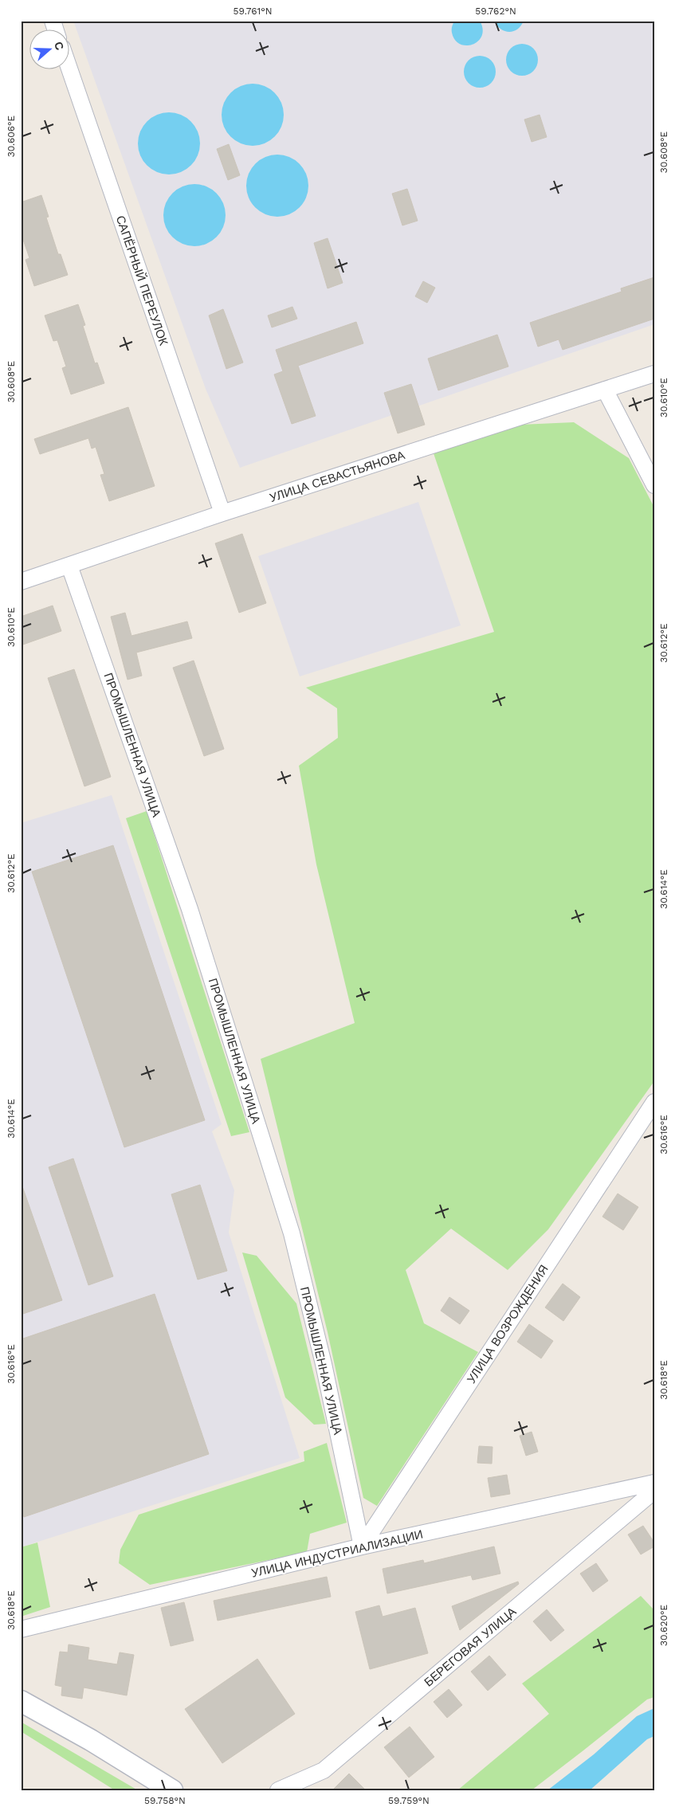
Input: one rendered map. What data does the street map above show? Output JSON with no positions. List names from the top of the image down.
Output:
{
  "streets": {
    "street": [
      "САПЁРНЫЙ ПЕРЕУЛОК",
      "УЛИЦА СЕВАСТЬЯНОВА",
      "ПРОМЫШЛЕННАЯ УЛИЦА",
      "УЛИЦА ВОЗРОЖДЕНИЯ",
      "УЛИЦА ИНДУСТРИАЛИЗАЦИИ",
      "БЕРЕГОВАЯ УЛИЦА"
    ]
  },
  "crossings": [
    ["САПЁРНЫЙ ПЕРЕУЛОК", "УЛИЦА СЕВАСТЬЯНОВА"],
    ["УЛИЦА СЕВАСТЬЯНОВА", "ПРОМЫШЛЕННАЯ УЛИЦА"],
    ["ПРОМЫШЛЕННАЯ УЛИЦА", "УЛИЦА ВОЗРОЖДЕНИЯ"],
    ["ПРОМЫШЛЕННАЯ УЛИЦА", "УЛИЦА ИНДУСТРИАЛИЗАЦИИ"],
    ["УЛИЦА ВОЗРОЖДЕНИЯ", "УЛИЦА ИНДУСТРИАЛИЗАЦИИ"]
  ],
  "north": "right",
  "coordinates": [
    "59.761°N",
    "59.762°N",
    "30.606°E",
    "30.608°E",
    "30.610°E",
    "30.612°E",
    "30.614°E",
    "30.616°E",
    "30.618°E",
    "30.620°E",
    "59.758°N",
    "59.759°N"
  ]
}
